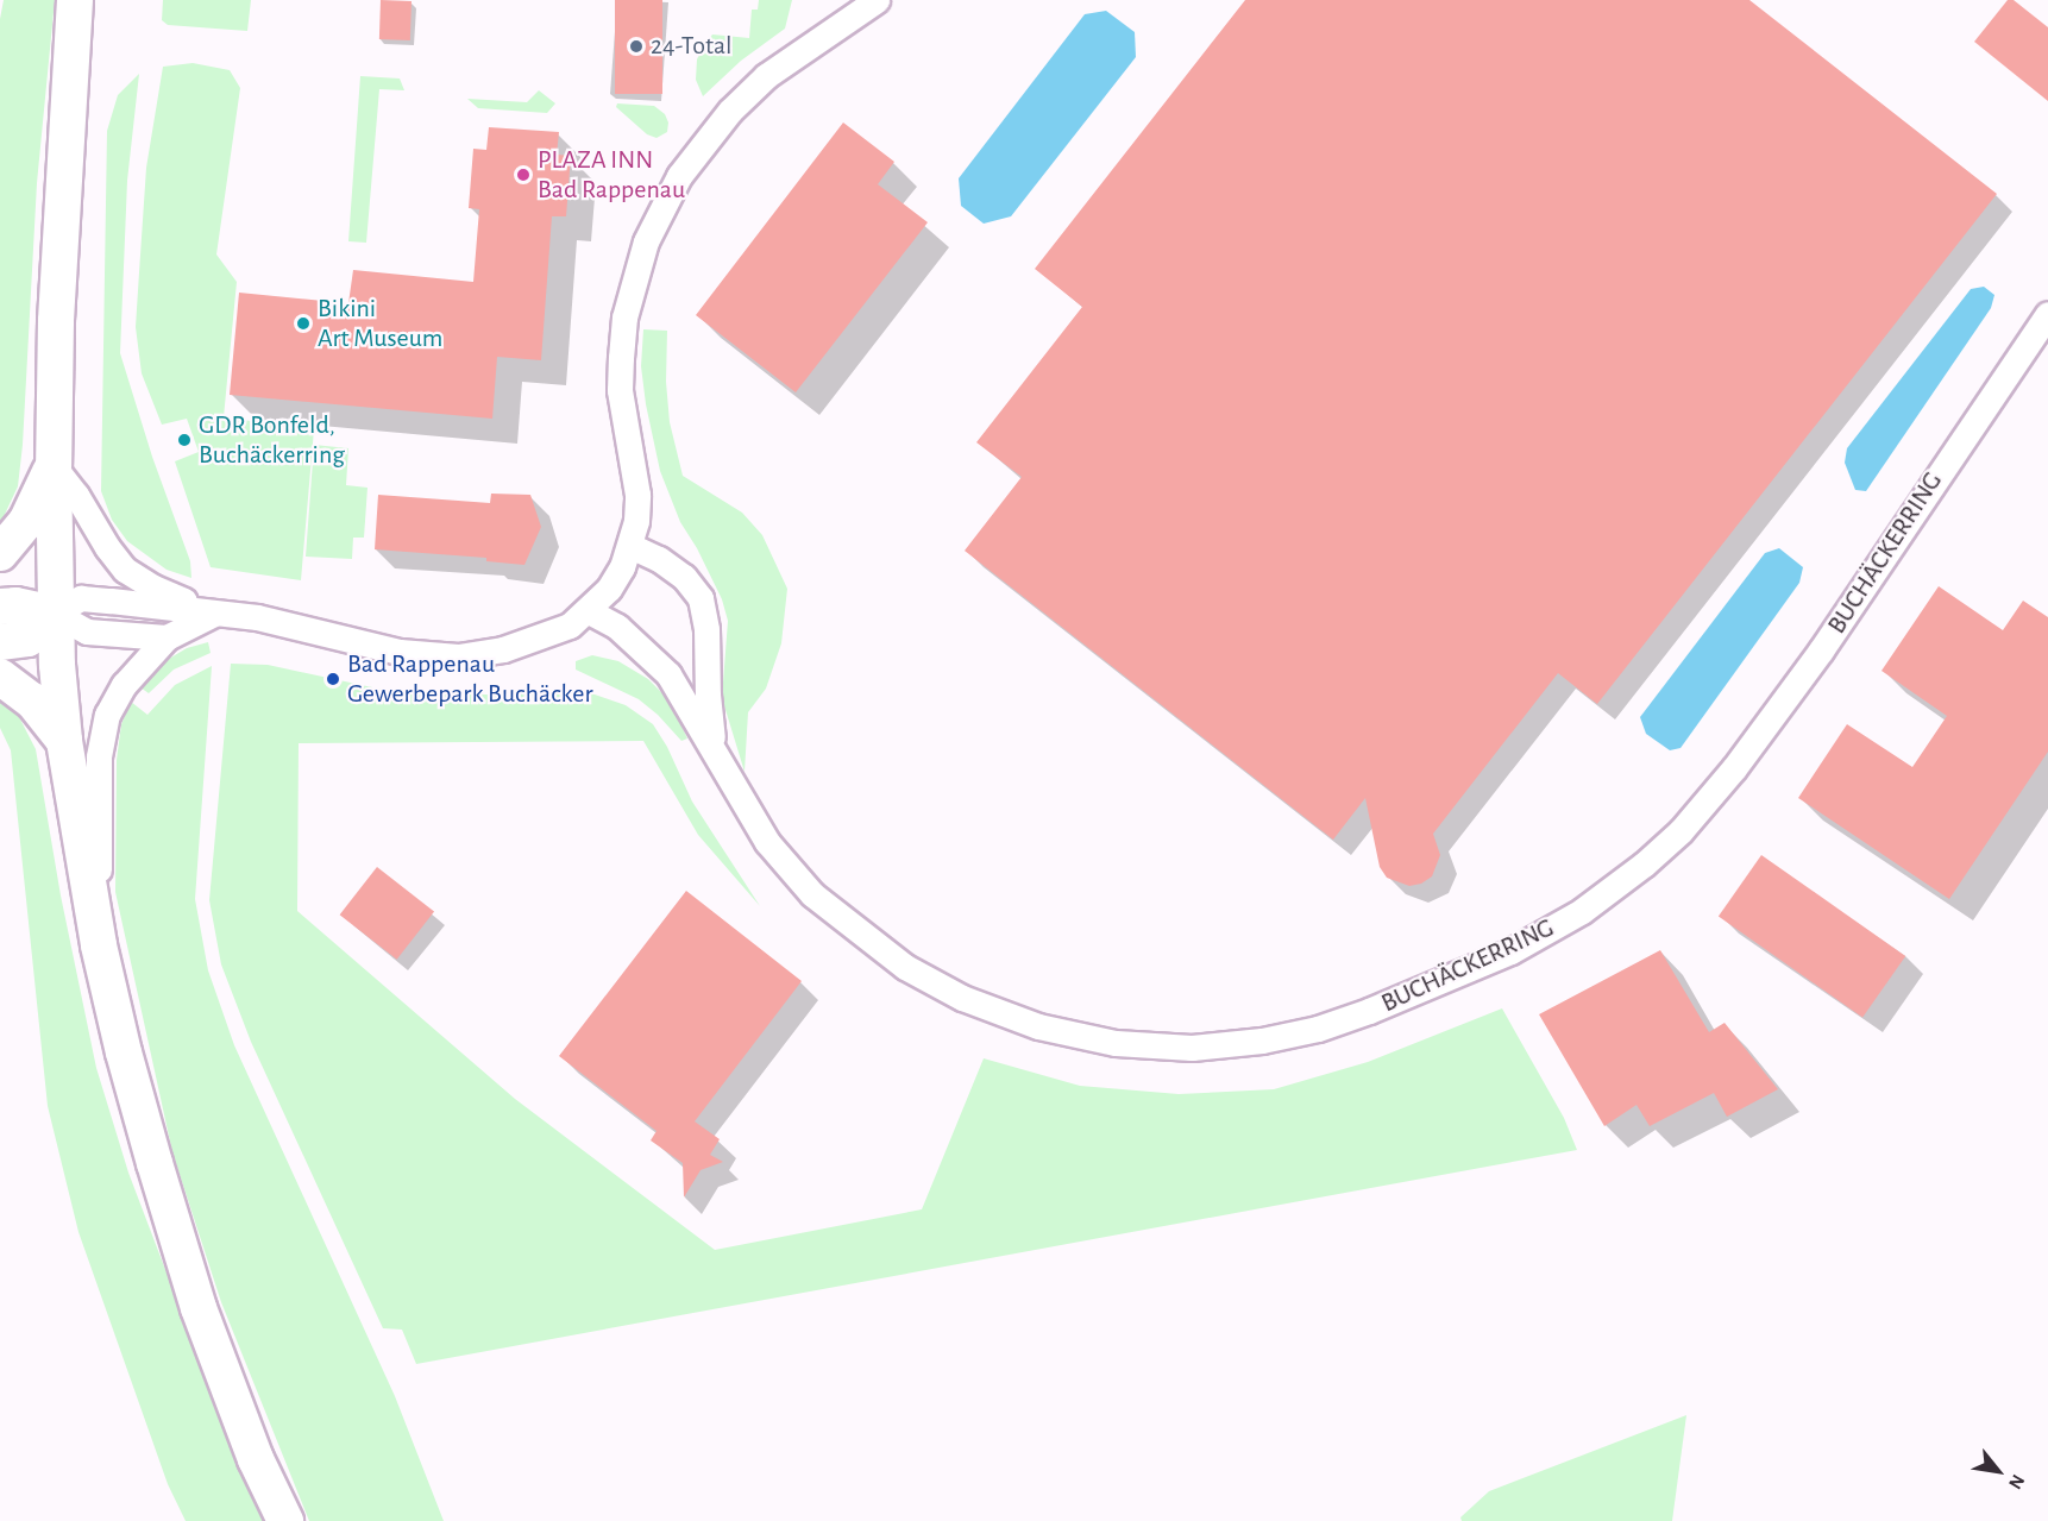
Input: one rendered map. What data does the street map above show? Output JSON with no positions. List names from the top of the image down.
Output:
{
  "streets": {
    "street": ["BUCHÄCKERRING"]
  },
  "places": [
    "24-Total",
    "PLAZA INN Bad Rappenau",
    "Bikini Art Museum",
    "GDR Bonfeld, Buchäckerring",
    "Bad Rappenau Gewerbepark Buchäcker"
  ],
  "north": "bottom right"
}
